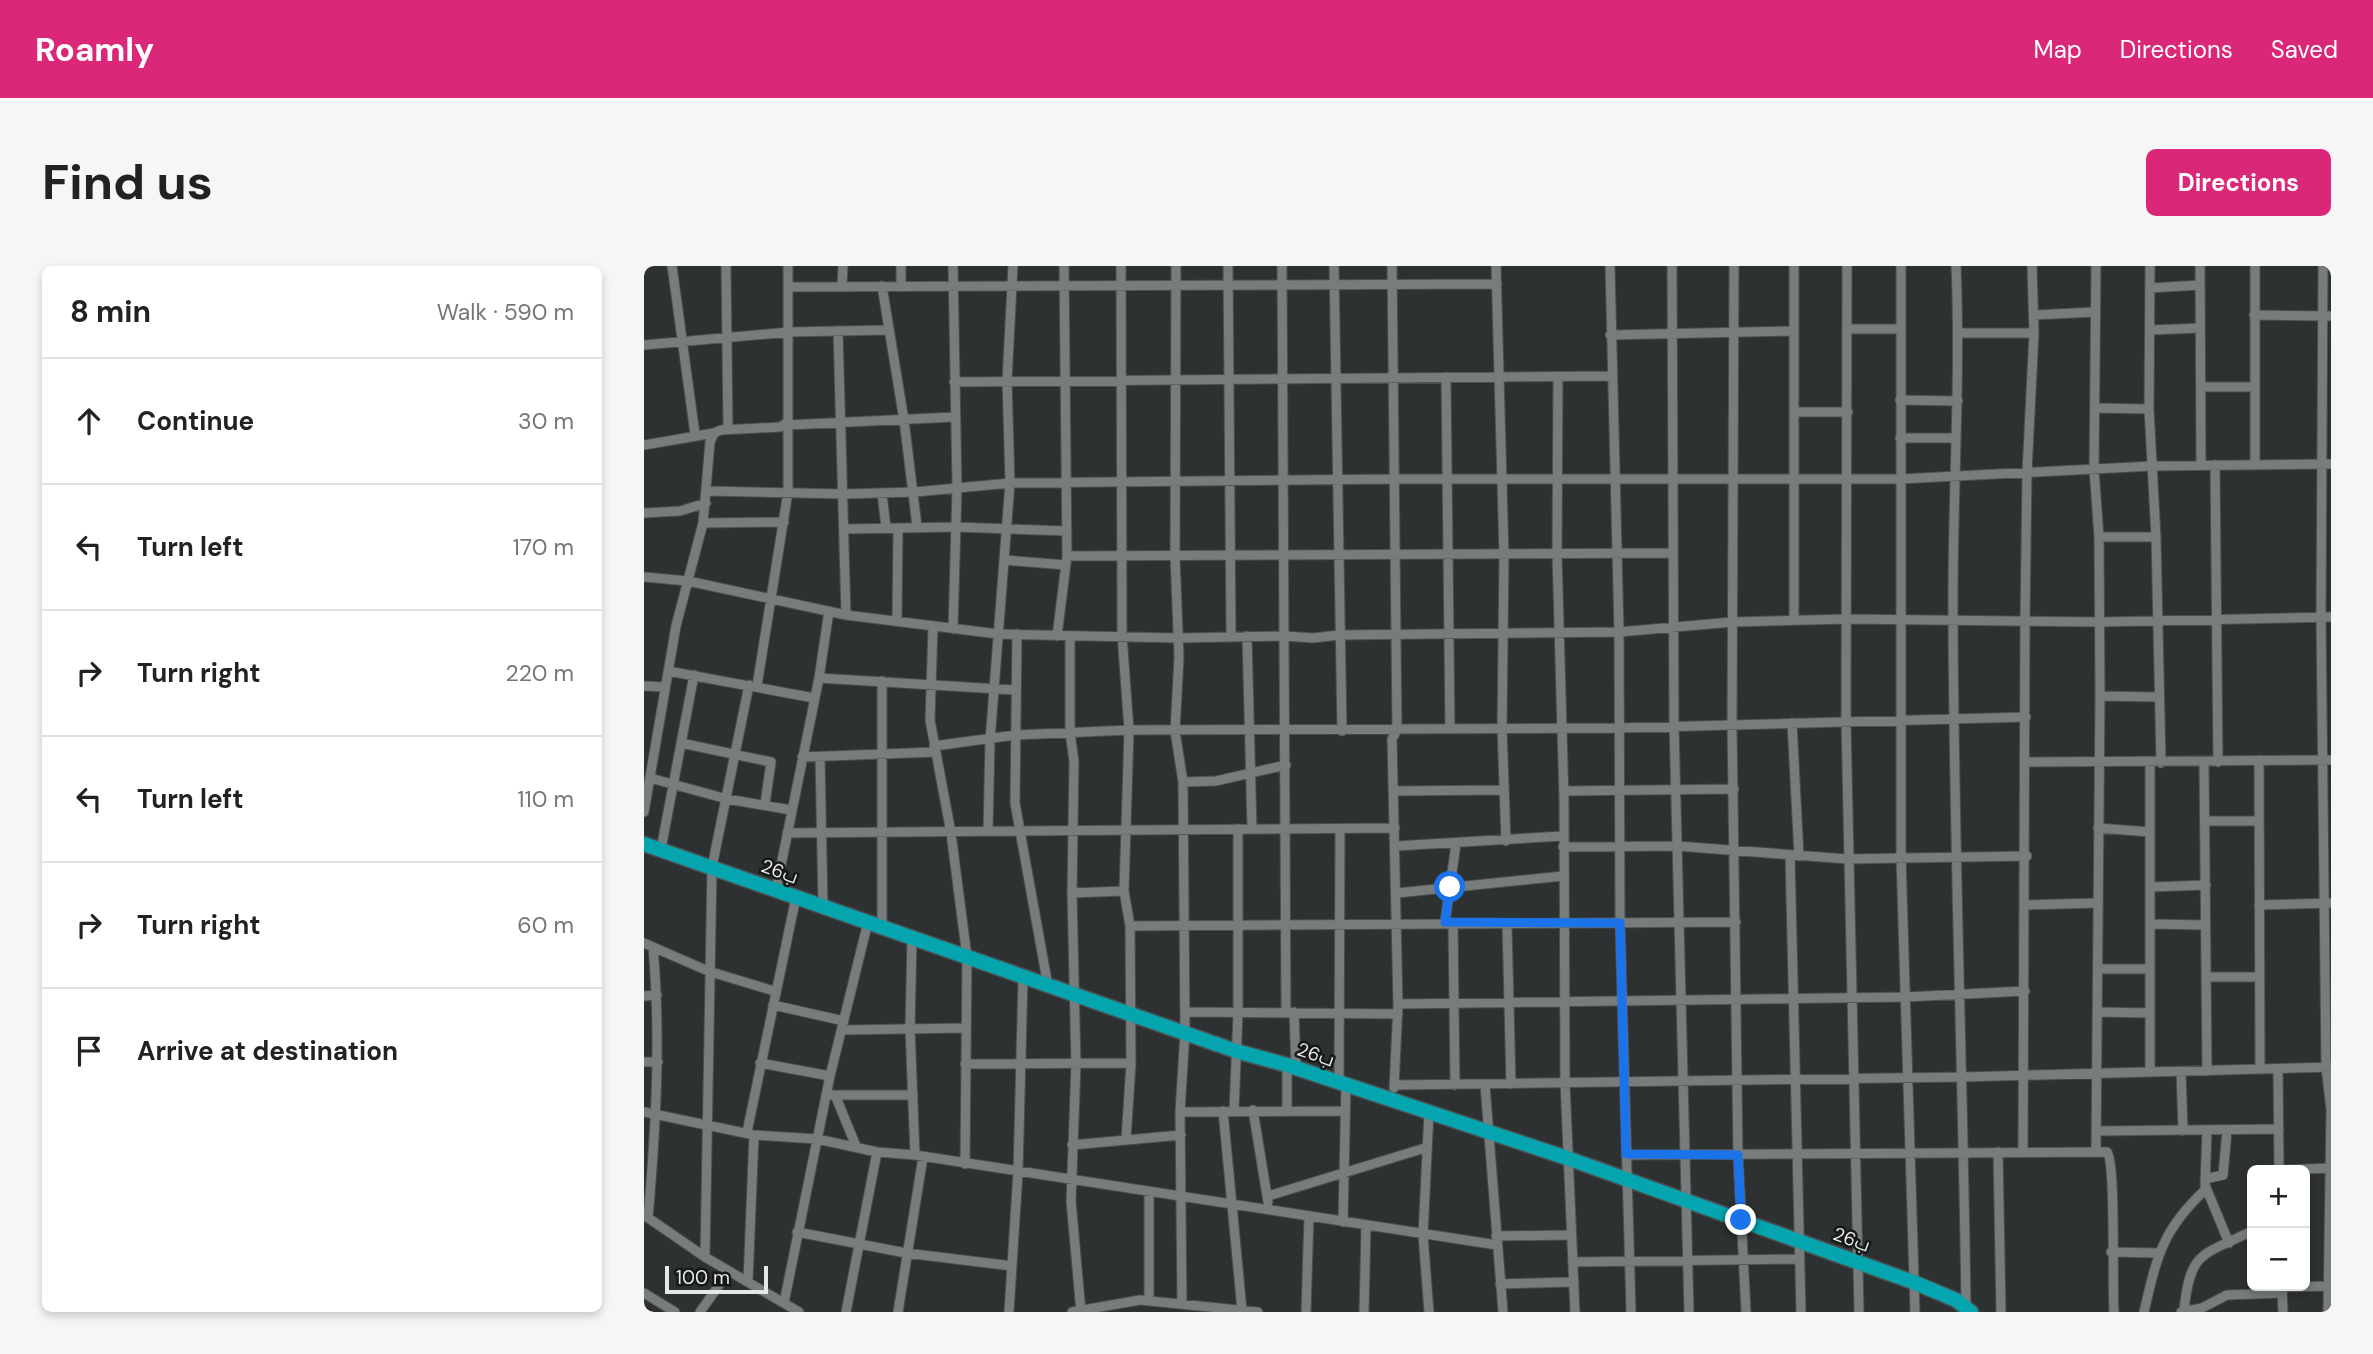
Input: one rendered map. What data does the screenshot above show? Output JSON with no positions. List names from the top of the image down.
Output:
{
  "streets": {
    "highway": ["26ب"]
  },
  "scale_bar": "100 m",
  "page": {
    "header": "Roamly",
    "nav": ["Map", "Directions", "Saved"],
    "buttons": "Directions",
    "title": "Find us",
    "heading": ["8 min", "Walk · 590 m"],
    "list": [
      ["Continue", "30 m"],
      ["Turn left", "170 m"],
      ["Turn right", "220 m"],
      ["Turn left", "110 m"],
      ["Turn right", "60 m"],
      "Arrive at destination"
    ],
    "map_buttons": ["+", "−"],
    "scale": "100 m"
  }
}
